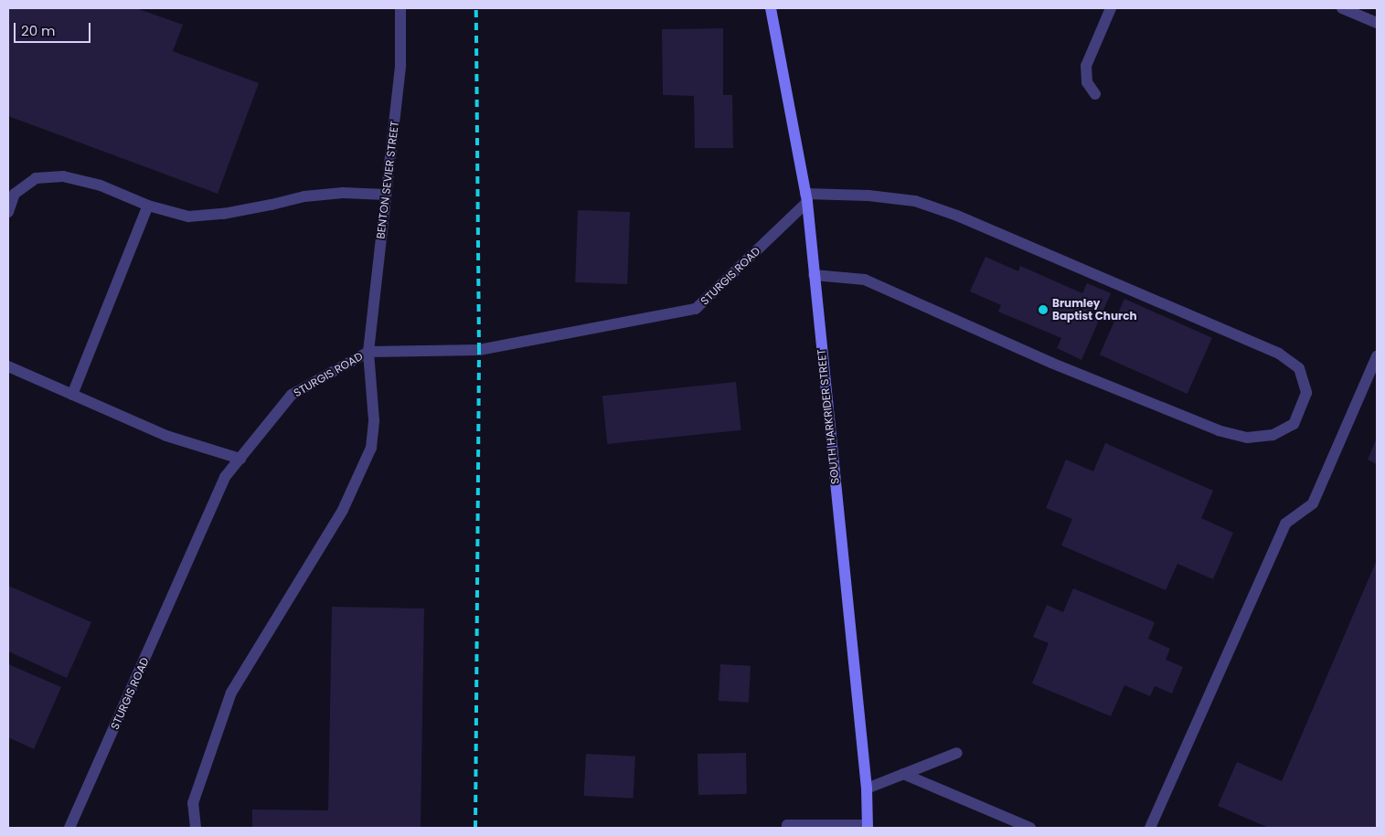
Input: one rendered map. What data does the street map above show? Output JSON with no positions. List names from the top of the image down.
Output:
{
  "streets": {
    "main road": ["SOUTH HARKRIDER STREET"],
    "street": ["BENTON SEVIER STREET", "STURGIS ROAD"]
  },
  "crossings": [
    ["BENTON SEVIER STREET", "STURGIS ROAD"],
    ["STURGIS ROAD", "SOUTH HARKRIDER STREET"]
  ],
  "places": ["Brumley Baptist Church"],
  "scale_bar": "20 m"
}
